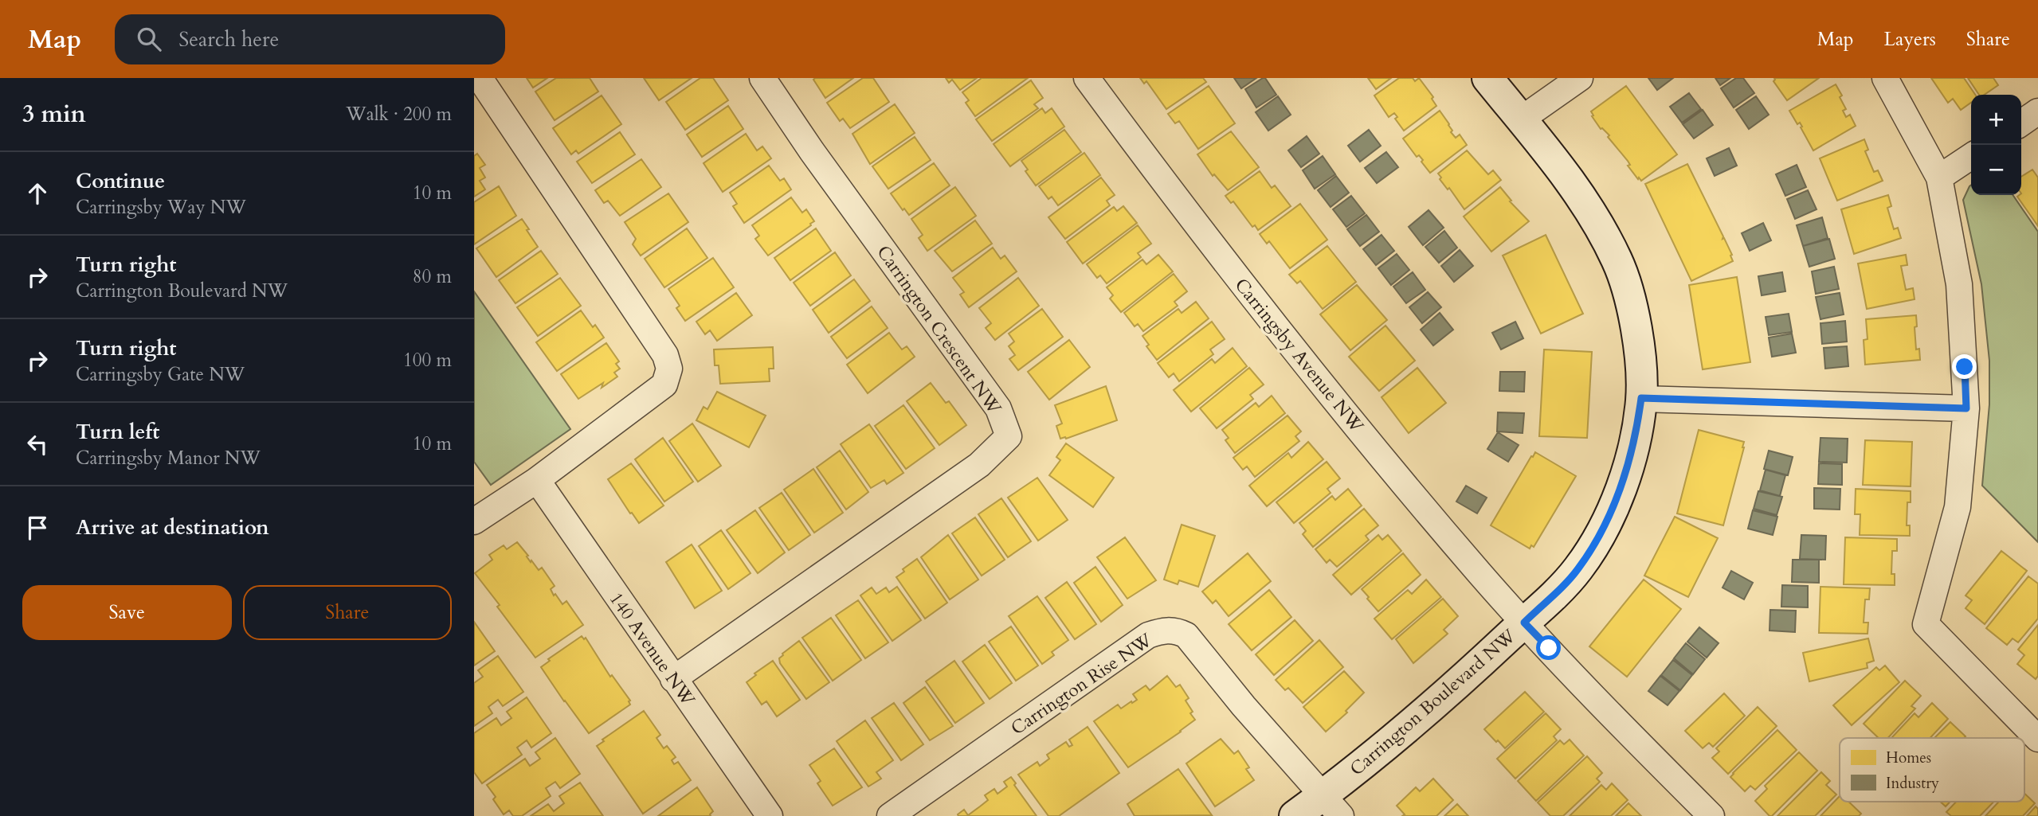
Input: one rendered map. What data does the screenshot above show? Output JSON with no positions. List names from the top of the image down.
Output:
{
  "streets": {
    "street": [
      "Carrington Crescent NW",
      "Carringsby Avenue NW",
      "140 Avenue NW",
      "Carrington Rise NW",
      "Carrington Boulevard NW"
    ]
  },
  "crossings": [
    ["Carrington Crescent NW", "140 Avenue NW"],
    ["Carringsby Avenue NW", "Carrington Boulevard NW"],
    ["Carrington Rise NW", "Carrington Boulevard NW"]
  ],
  "legend": ["Homes", "Industry"],
  "page": {
    "header": "Map",
    "search": "Search here",
    "nav": ["Map", "Layers", "Share"],
    "heading": ["3 min", "Walk · 200 m"],
    "map_buttons": ["+", "−"],
    "list": [
      ["Continue", "Carringsby Way NW", "10 m"],
      ["Turn right", "Carrington Boulevard NW", "80 m"],
      ["Turn right", "Carringsby Gate NW", "100 m"],
      ["Turn left", "Carringsby Manor NW", "10 m"],
      "Arrive at destination"
    ],
    "buttons": ["Save", "Share"]
  }
}
